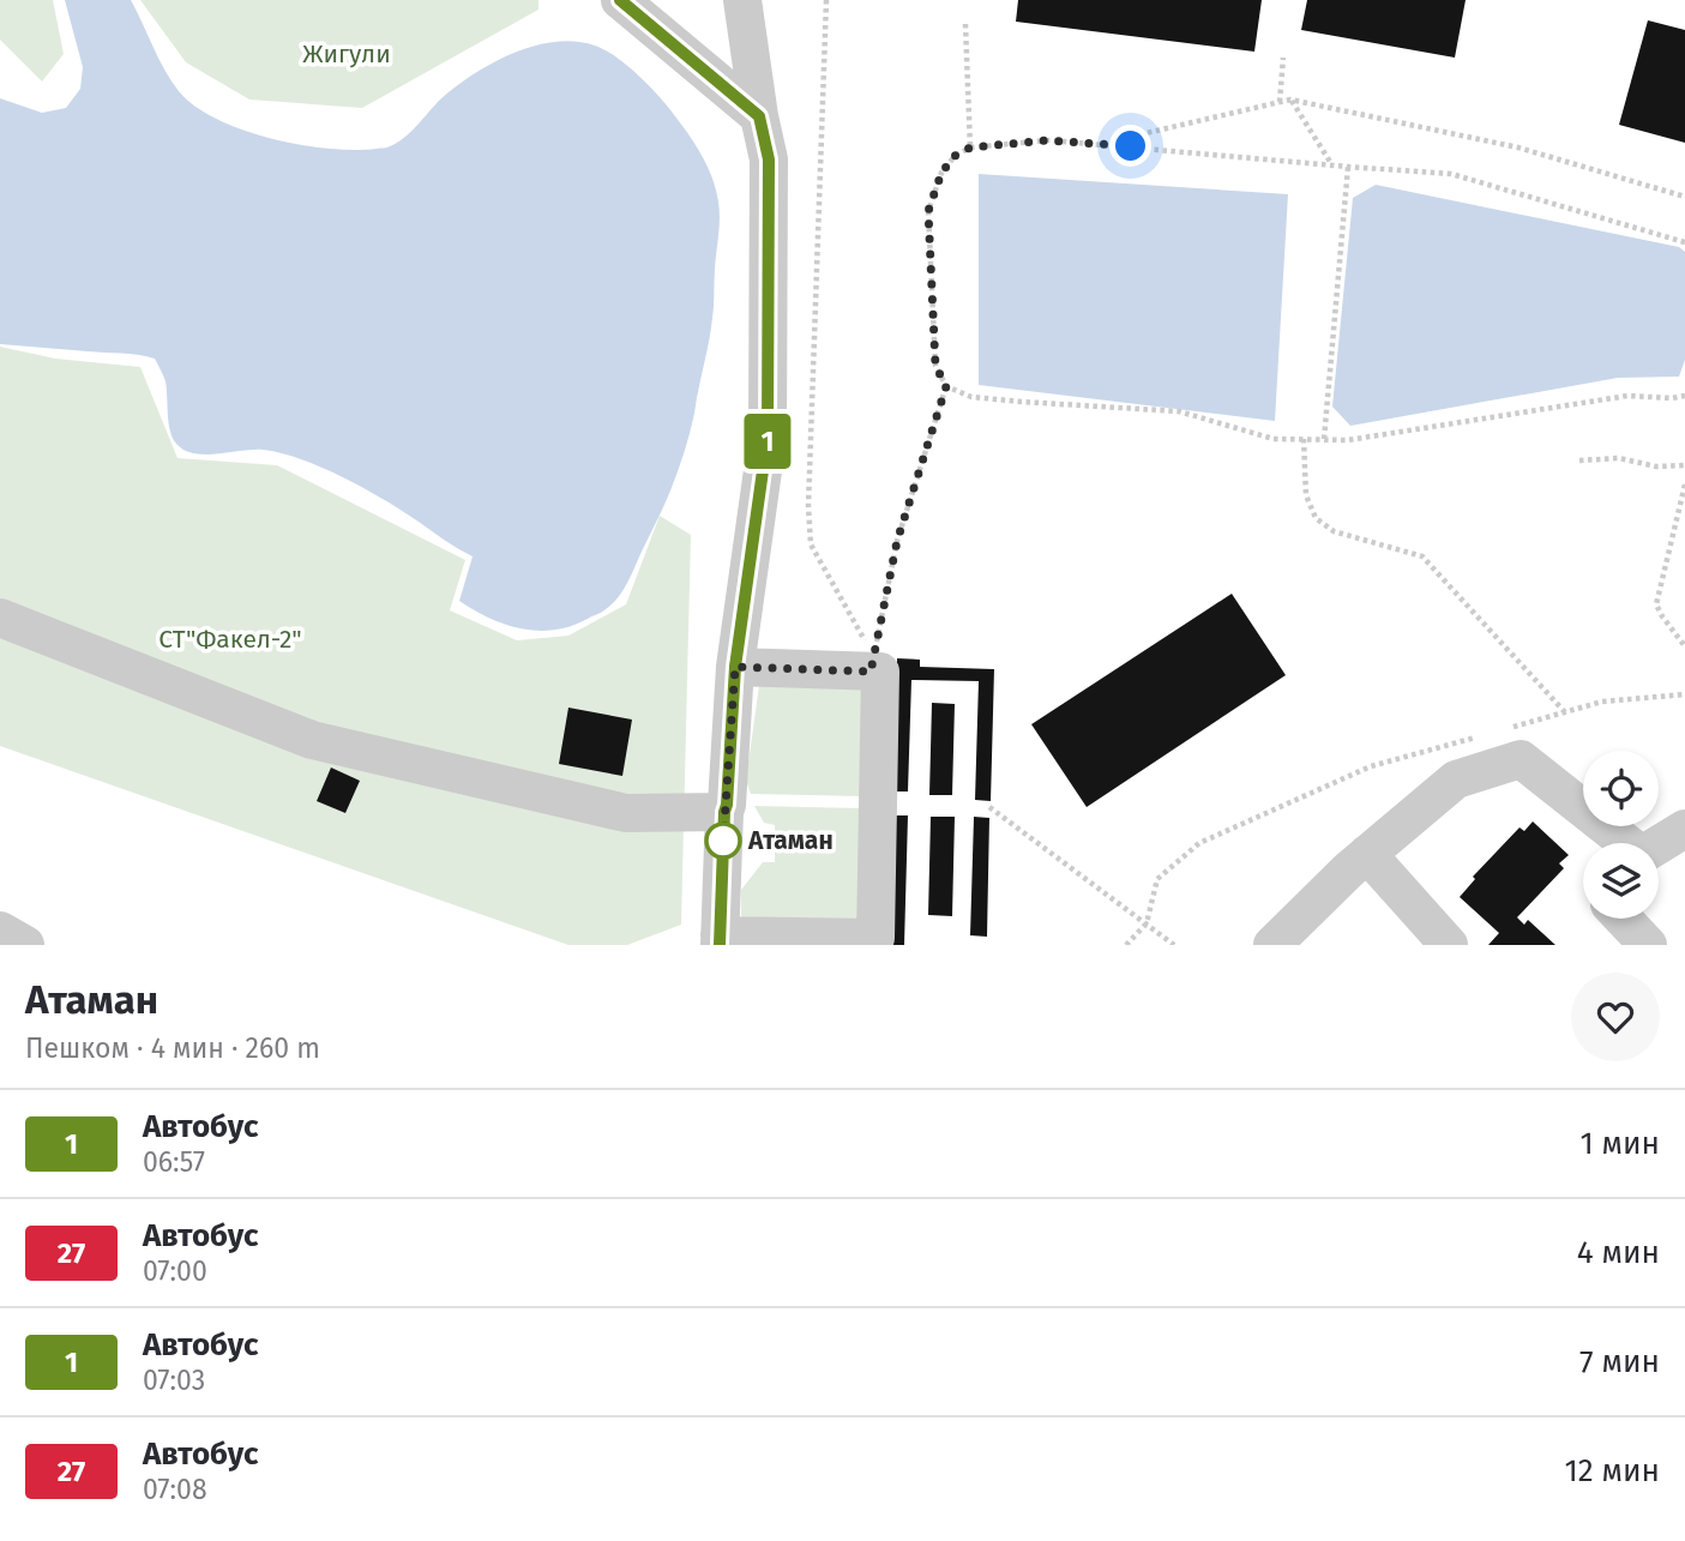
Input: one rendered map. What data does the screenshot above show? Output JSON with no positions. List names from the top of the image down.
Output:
{
  "parks": ["Жигули", "СТ\"Факел-2\""],
  "places": ["Атаман"],
  "lines": ["bus line 1"],
  "page": {
    "on_map": "1",
    "heading": ["Атаман", "Пешком · 4 мин · 260 m"],
    "list": [
      {
        "mark": "1",
        "name": "Автобус",
        "note": "06:57",
        "value": "1 мин"
      },
      {
        "mark": "27",
        "name": "Автобус",
        "note": "07:00",
        "value": "4 мин"
      },
      {
        "mark": "1",
        "name": "Автобус",
        "note": "07:03",
        "value": "7 мин"
      },
      {
        "mark": "27",
        "name": "Автобус",
        "note": "07:08",
        "value": "12 мин"
      }
    ]
  }
}
